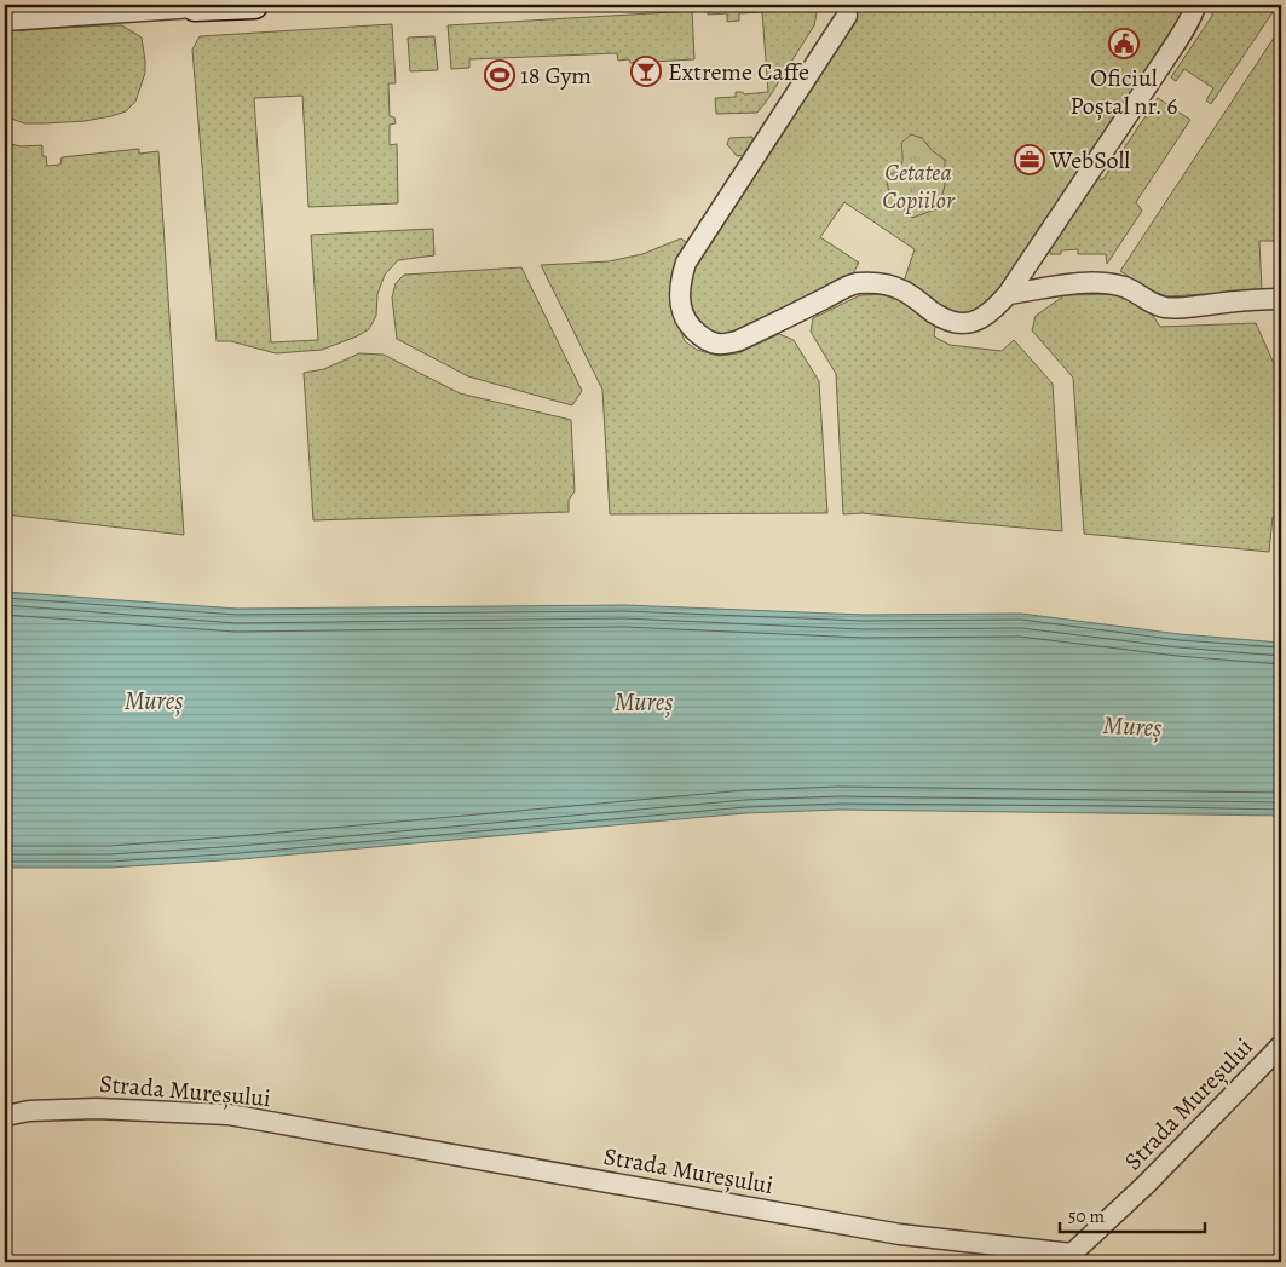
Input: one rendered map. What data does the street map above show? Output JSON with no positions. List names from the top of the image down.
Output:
{
  "streets": {
    "street": ["Strada Mureșului"]
  },
  "water": ["Mureș"],
  "parks": ["Cetatea Copiilor"],
  "places": {
    "public building": ["Oficiul Poștal nr. 6"],
    "bar": ["Extreme Caffe"],
    "sports": ["18 Gym"],
    "office": ["WebSoll"]
  },
  "scale_bar": "50 m"
}
